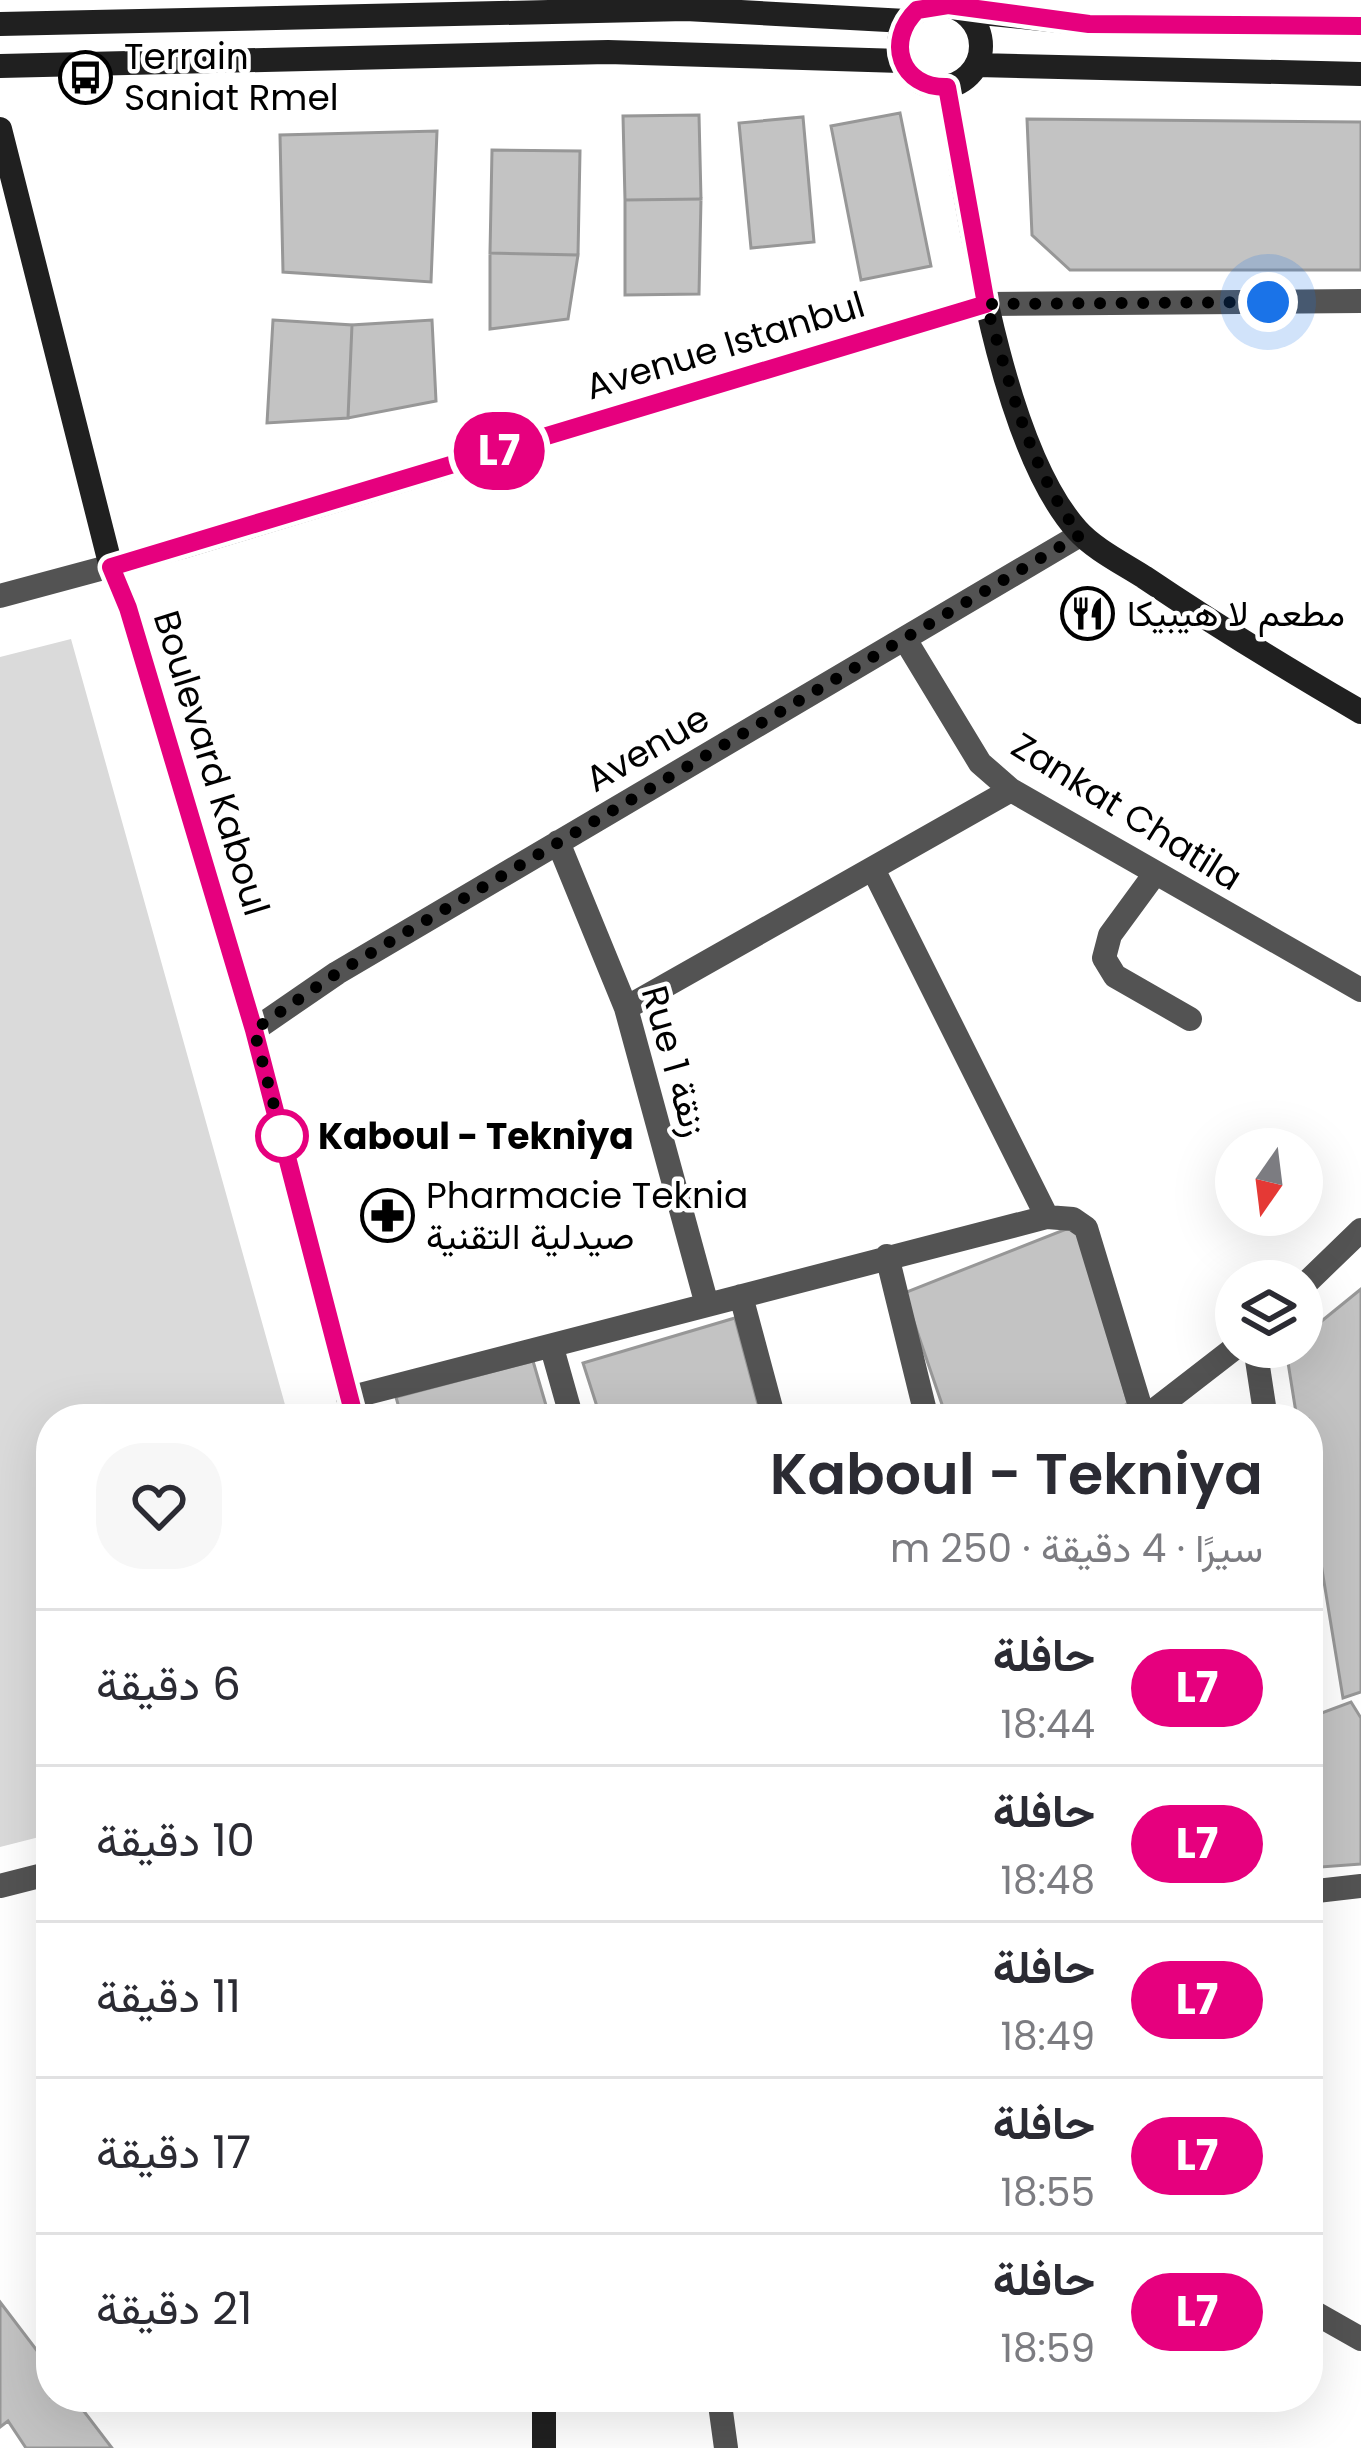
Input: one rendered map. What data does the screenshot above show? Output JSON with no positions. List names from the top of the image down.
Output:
{
  "streets": {
    "main road": ["Boulevard Kaboul"],
    "street": [
      "Avenue Istanbul",
      "Avenue",
      "Zankat Chatila",
      "Rue 1 زنقة"
    ]
  },
  "crossings": [
    ["Avenue Istanbul", "Boulevard Kaboul"],
    ["Avenue", "Boulevard Kaboul"],
    ["Avenue", "Zankat Chatila"],
    ["Avenue", "Rue 1 زنقة"]
  ],
  "places": {
    "bus stop": ["Terrain Saniat Rmel"],
    "restaurant": ["مطعم لا هيبيكا"],
    "other": ["Kaboul - Tekniya"],
    "pharmacy": ["Pharmacie Teknia صيدلية التقنية"]
  },
  "lines": ["bus line L7"],
  "north": "bottom",
  "page": {
    "on_map": "L7",
    "heading": ["Kaboul - Tekniya", "سيرًا · 4 دقيقة · 250 m"],
    "list": [
      {
        "mark": "L7",
        "name": "حافلة",
        "note": "18:44",
        "value": "6 دقيقة"
      },
      {
        "mark": "L7",
        "name": "حافلة",
        "note": "18:48",
        "value": "10 دقيقة"
      },
      {
        "mark": "L7",
        "name": "حافلة",
        "note": "18:49",
        "value": "11 دقيقة"
      },
      {
        "mark": "L7",
        "name": "حافلة",
        "note": "18:55",
        "value": "17 دقيقة"
      },
      {
        "mark": "L7",
        "name": "حافلة",
        "note": "18:59",
        "value": "21 دقيقة"
      }
    ]
  }
}
